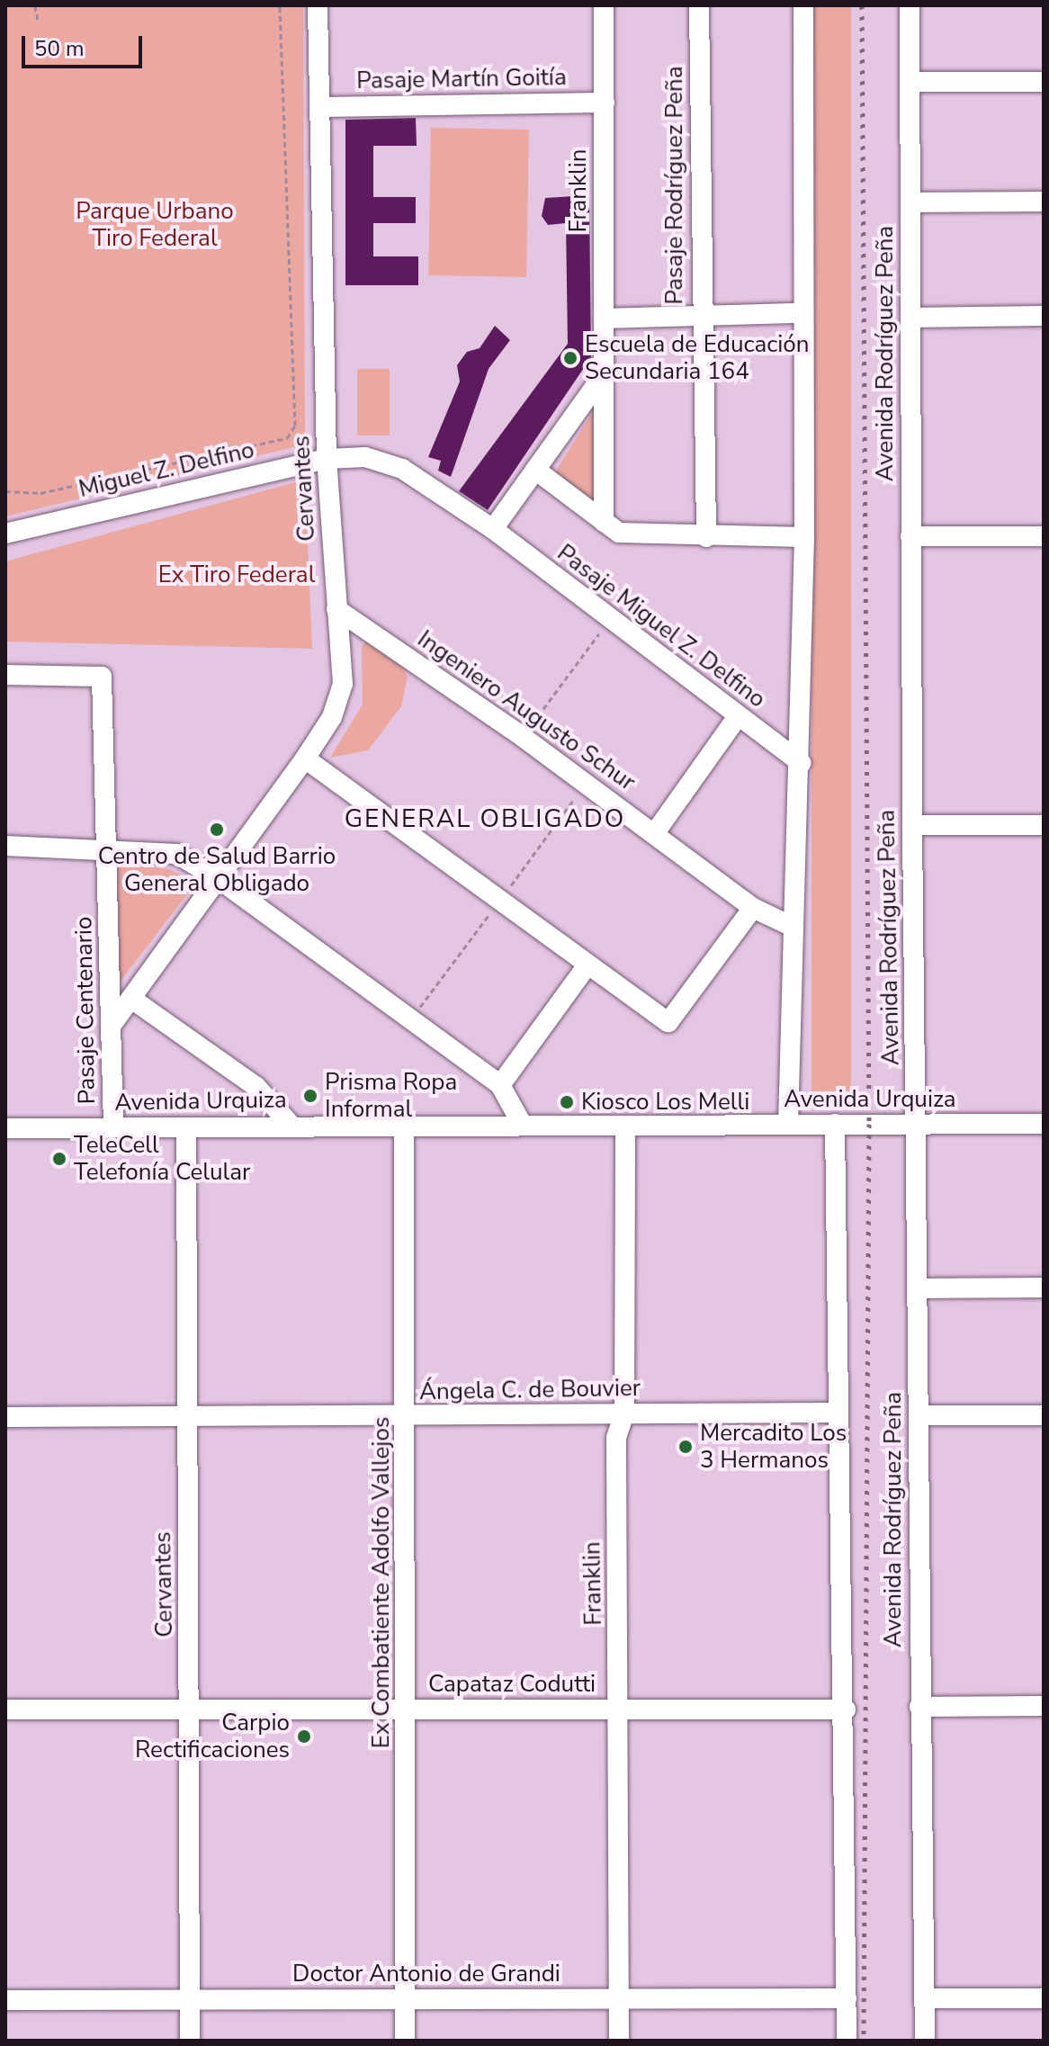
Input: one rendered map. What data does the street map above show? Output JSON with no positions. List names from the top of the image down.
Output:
{
  "streets": {
    "street": [
      "Pasaje Martín Goitía",
      "Pasaje Rodríguez Peña",
      "Franklin",
      "Avenida Rodríguez Peña",
      "Miguel Z. Delfino",
      "Cervantes",
      "Pasaje Miguel Z. Delfino",
      "Ingeniero Augusto Schur",
      "Pasaje Centenario",
      "Avenida Urquiza",
      "Ángela C. de Bouvier",
      "Ex Combatiente Adolfo Vallejos",
      "Capataz Codutti",
      "Doctor Antonio de Grandi"
    ]
  },
  "crossings": [
    ["Pasaje Martín Goitía", "Franklin"],
    ["Pasaje Martín Goitía", "Cervantes"],
    ["Franklin", "Avenida Urquiza"],
    ["Franklin", "Ángela C. de Bouvier"],
    ["Franklin", "Capataz Codutti"],
    ["Franklin", "Doctor Antonio de Grandi"],
    ["Avenida Rodríguez Peña", "Avenida Urquiza"],
    ["Avenida Rodríguez Peña", "Ángela C. de Bouvier"],
    ["Avenida Rodríguez Peña", "Capataz Codutti"],
    ["Avenida Rodríguez Peña", "Doctor Antonio de Grandi"],
    ["Miguel Z. Delfino", "Cervantes"],
    ["Miguel Z. Delfino", "Pasaje Miguel Z. Delfino"],
    ["Cervantes", "Ingeniero Augusto Schur"],
    ["Cervantes", "Pasaje Centenario"],
    ["Cervantes", "Avenida Urquiza"],
    ["Cervantes", "Ángela C. de Bouvier"],
    ["Cervantes", "Capataz Codutti"],
    ["Cervantes", "Doctor Antonio de Grandi"],
    ["Pasaje Centenario", "Avenida Urquiza"],
    ["Avenida Urquiza", "Ex Combatiente Adolfo Vallejos"],
    ["Ángela C. de Bouvier", "Ex Combatiente Adolfo Vallejos"],
    ["Ex Combatiente Adolfo Vallejos", "Capataz Codutti"],
    ["Ex Combatiente Adolfo Vallejos", "Doctor Antonio de Grandi"]
  ],
  "districts": ["GENERAL OBLIGADO"],
  "parks": ["Parque Urbano Tiro Federal", "Ex Tiro Federal"],
  "places": [
    "Escuela de Educación Secundaria 164",
    "Centro de Salud Barrio General Obligado",
    "Prisma Ropa Informal",
    "Kiosco Los Melli",
    "TeleCell Telefonía Celular",
    "Mercadito Los 3 Hermanos",
    "Carpio Rectificaciones"
  ],
  "scale_bar": "50 m"
}
